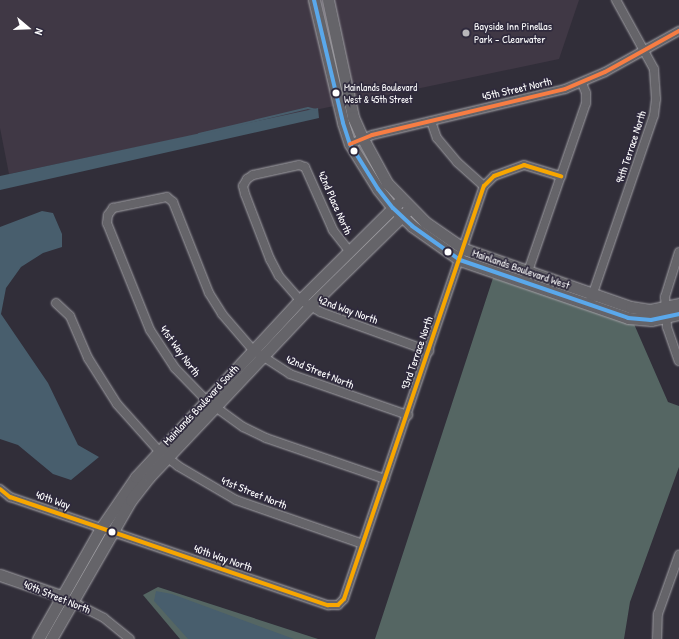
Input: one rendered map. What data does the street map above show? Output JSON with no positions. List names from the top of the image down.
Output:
{
  "streets": {
    "street": [
      "45th Street North",
      "94th Terrace North",
      "42nd Place North",
      "Mainlands Boulevard West",
      "42nd Way North",
      "41st Way North",
      "93rd Terrace North",
      "42nd Street North",
      "Mainlands Boulevard South",
      "41st Street North",
      "40th Way",
      "40th Way North",
      "40th Street North"
    ]
  },
  "crossings": [
    ["45th Street North", "94th Terrace North"],
    ["45th Street North", "Mainlands Boulevard West"],
    ["94th Terrace North", "Mainlands Boulevard West"],
    ["42nd Place North", "42nd Way North"],
    ["42nd Place North", "Mainlands Boulevard South"],
    ["Mainlands Boulevard West", "93rd Terrace North"],
    ["Mainlands Boulevard West", "Mainlands Boulevard South"],
    ["42nd Way North", "93rd Terrace North"],
    ["42nd Way North", "Mainlands Boulevard South"],
    ["41st Way North", "93rd Terrace North"],
    ["41st Way North", "42nd Street North"],
    ["41st Way North", "Mainlands Boulevard South"],
    ["93rd Terrace North", "42nd Street North"],
    ["93rd Terrace North", "41st Street North"],
    ["93rd Terrace North", "40th Way North"],
    ["42nd Street North", "Mainlands Boulevard South"],
    ["Mainlands Boulevard South", "41st Street North"],
    ["Mainlands Boulevard South", "40th Way"],
    ["Mainlands Boulevard South", "40th Way North"],
    ["Mainlands Boulevard South", "40th Street North"],
    ["40th Way", "40th Way North"]
  ],
  "places": ["Bayside Inn Pinellas Park - Clearwater", "Mainlands Boulevard West & 45th Street"],
  "north": "right"
}
